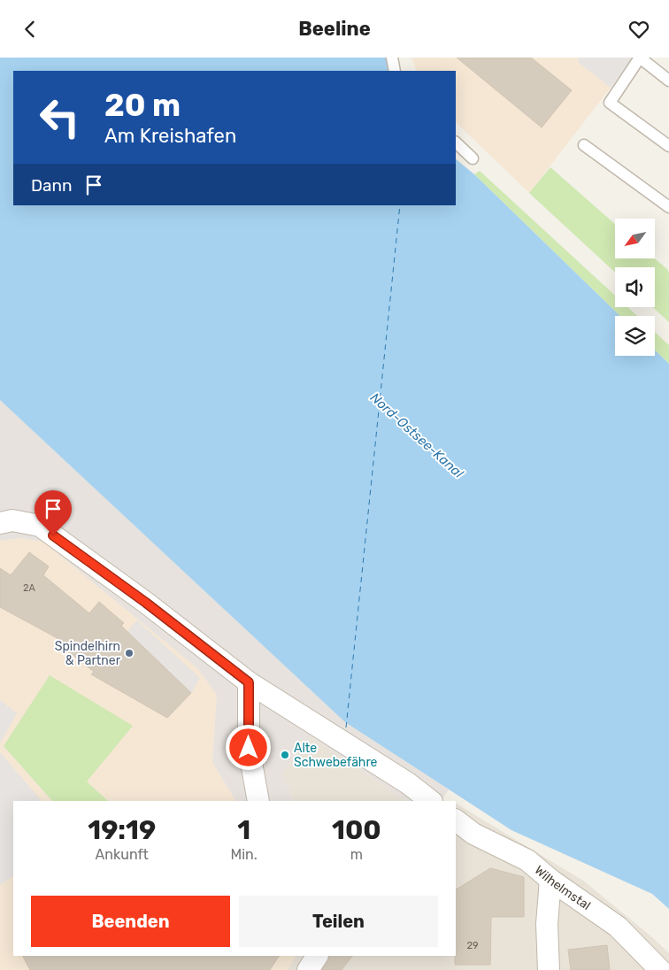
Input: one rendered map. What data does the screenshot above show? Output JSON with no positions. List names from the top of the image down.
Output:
{
  "streets": {
    "street": ["Wilhelmstal"]
  },
  "water": ["Nord-Ostsee-Kanal"],
  "places": ["Spindelhirn & Partner", "Alte Schwebefähre"],
  "house_numbers": ["2A", "29"],
  "north": "bottom left",
  "page": {
    "header": "Beeline",
    "turn": ["20 m", "Am Kreishafen"],
    "then": "Dann",
    "eta": [
      "19:19",
      "Ankunft",
      "1",
      "Min.",
      "100",
      "m"
    ],
    "buttons": ["Beenden", "Teilen"]
  }
}
